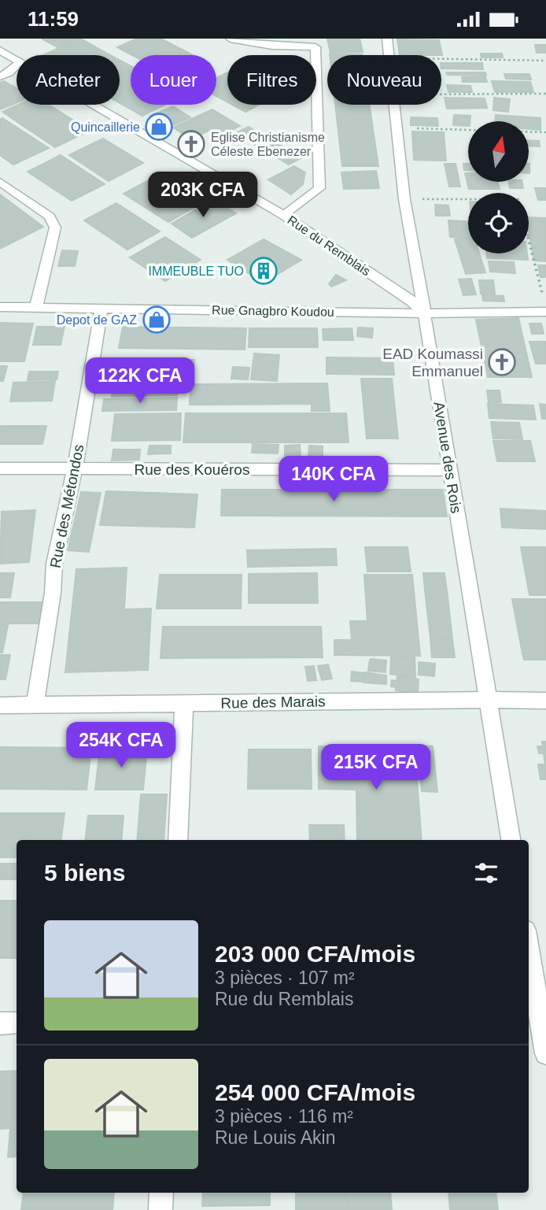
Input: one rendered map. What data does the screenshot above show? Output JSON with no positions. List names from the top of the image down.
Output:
{
  "streets": {
    "street": [
      "Rue du Remblais",
      "Rue Gnagbro Koudou",
      "Avenue des Rois",
      "Rue des Kouéros",
      "Rue des Métondos",
      "Rue des Marais"
    ]
  },
  "crossings": [
    ["Rue du Remblais", "Rue Gnagbro Koudou"],
    ["Rue du Remblais", "Avenue des Rois"],
    ["Rue Gnagbro Koudou", "Avenue des Rois"],
    ["Rue Gnagbro Koudou", "Rue des Métondos"],
    ["Avenue des Rois", "Rue des Kouéros"],
    ["Avenue des Rois", "Rue des Marais"],
    ["Rue des Kouéros", "Rue des Métondos"],
    ["Rue des Métondos", "Rue des Marais"]
  ],
  "places": {
    "shop": ["Quincaillerie", "Depot de GAZ"],
    "church": ["Eglise Christianisme Céleste Ebenezer", "EAD Koumassi Emmanuel"],
    "building": ["IMMEUBLE TUO"]
  },
  "north": "top",
  "page": {
    "status": "11:59",
    "chip": [
      "Acheter",
      "Louer",
      "Filtres",
      "Nouveau"
    ],
    "price": [
      "203K CFA",
      "122K CFA",
      "140K CFA",
      "254K CFA",
      "215K CFA"
    ],
    "heading": "5 biens",
    "list": [
      {
        "name": "203 000 CFA/mois",
        "note": "3 pièces · 107 m² · Rue du Remblais"
      },
      {
        "name": "254 000 CFA/mois",
        "note": "3 pièces · 116 m² · Rue Louis Akin"
      }
    ]
  }
}
